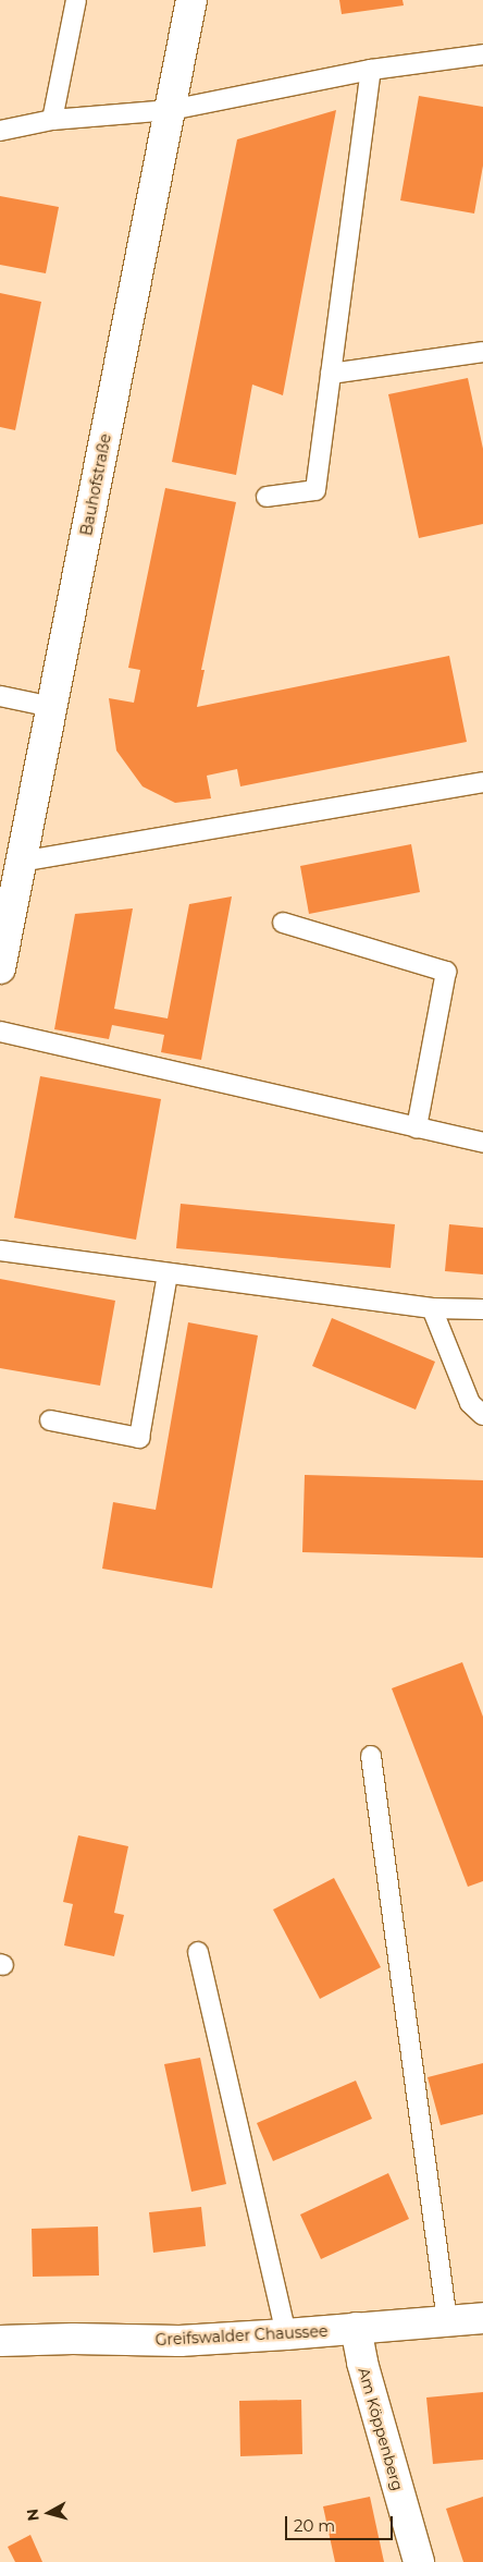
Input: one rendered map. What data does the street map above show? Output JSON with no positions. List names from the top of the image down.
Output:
{
  "streets": {
    "street": ["Bauhofstraße", "Greifswalder Chaussee", "Am Köppenberg"]
  },
  "crossings": [
    ["Greifswalder Chaussee", "Am Köppenberg"]
  ],
  "scale_bar": "20 m",
  "north": "left"
}
